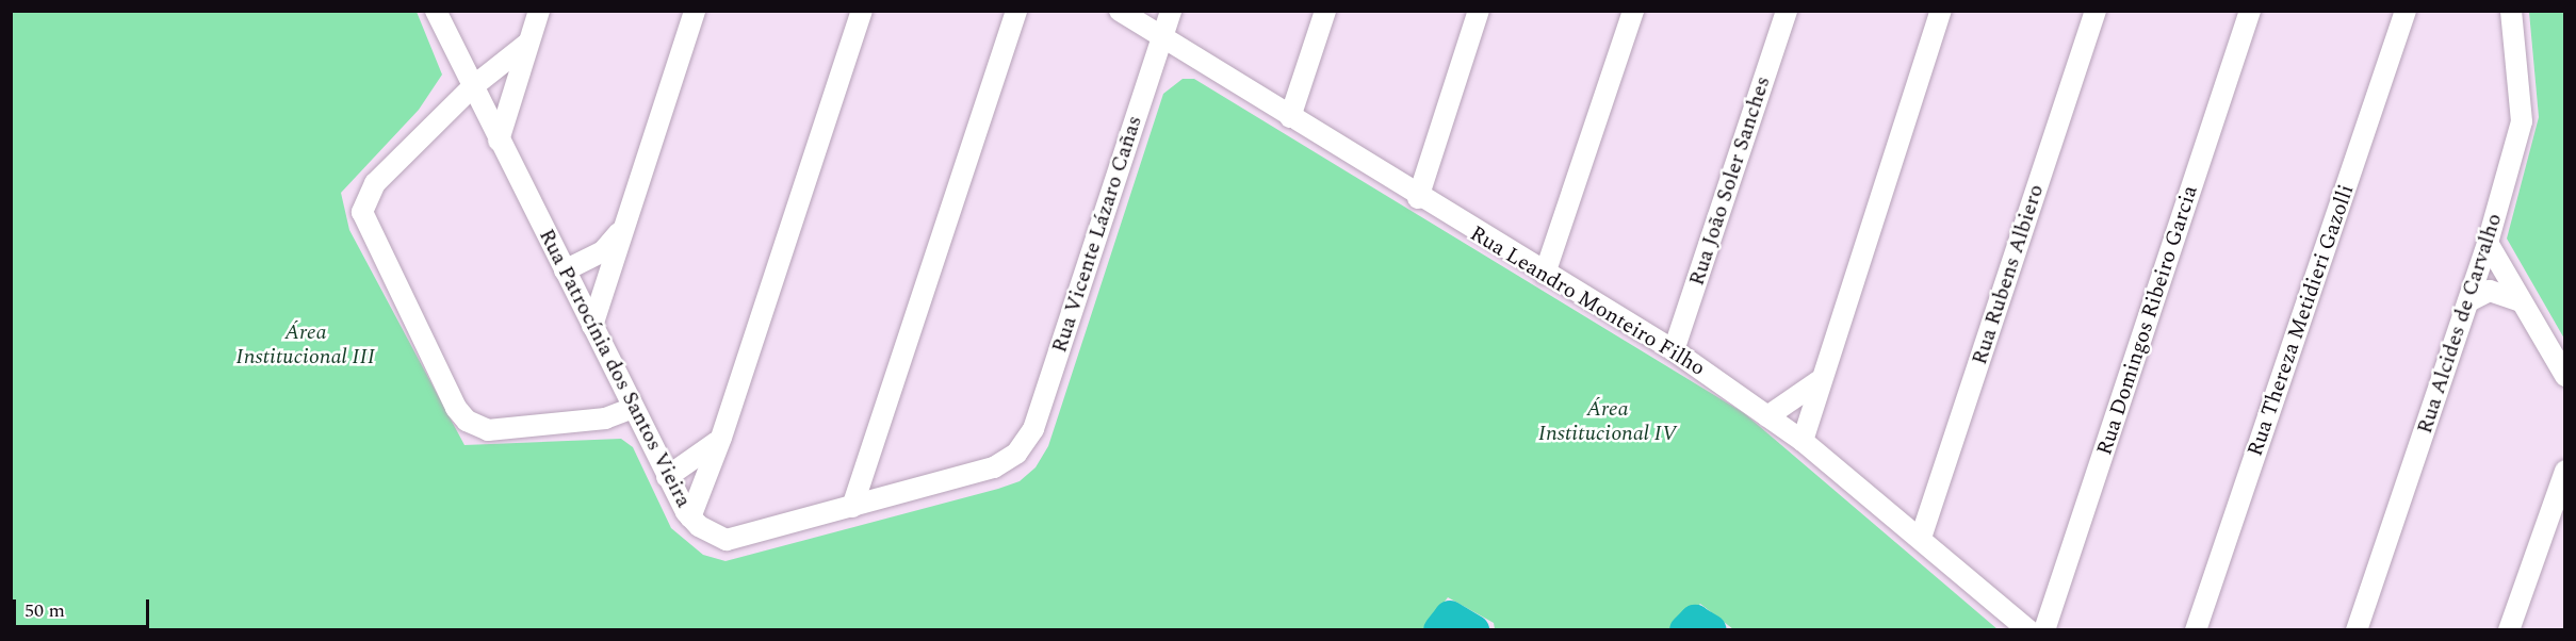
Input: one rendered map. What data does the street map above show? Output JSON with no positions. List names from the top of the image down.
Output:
{
  "streets": {
    "street": [
      "Rua João Soler Sanches",
      "Rua Vicente Lázaro Cañas",
      "Rua Rubens Albiero",
      "Rua Leandro Monteiro Filho",
      "Rua Domingos Ribeiro Garcia",
      "Rua Thereza Metidieri Gazolli",
      "Rua Alcides de Carvalho",
      "Rua Patrocínia dos Santos Vieira"
    ]
  },
  "crossings": [
    ["Rua João Soler Sanches", "Rua Leandro Monteiro Filho"],
    ["Rua Vicente Lázaro Cañas", "Rua Leandro Monteiro Filho"],
    ["Rua Vicente Lázaro Cañas", "Rua Patrocínia dos Santos Vieira"],
    ["Rua Rubens Albiero", "Rua Leandro Monteiro Filho"]
  ],
  "parks": ["Área Institucional III", "Área Institucional IV"],
  "scale_bar": "50 m"
}
